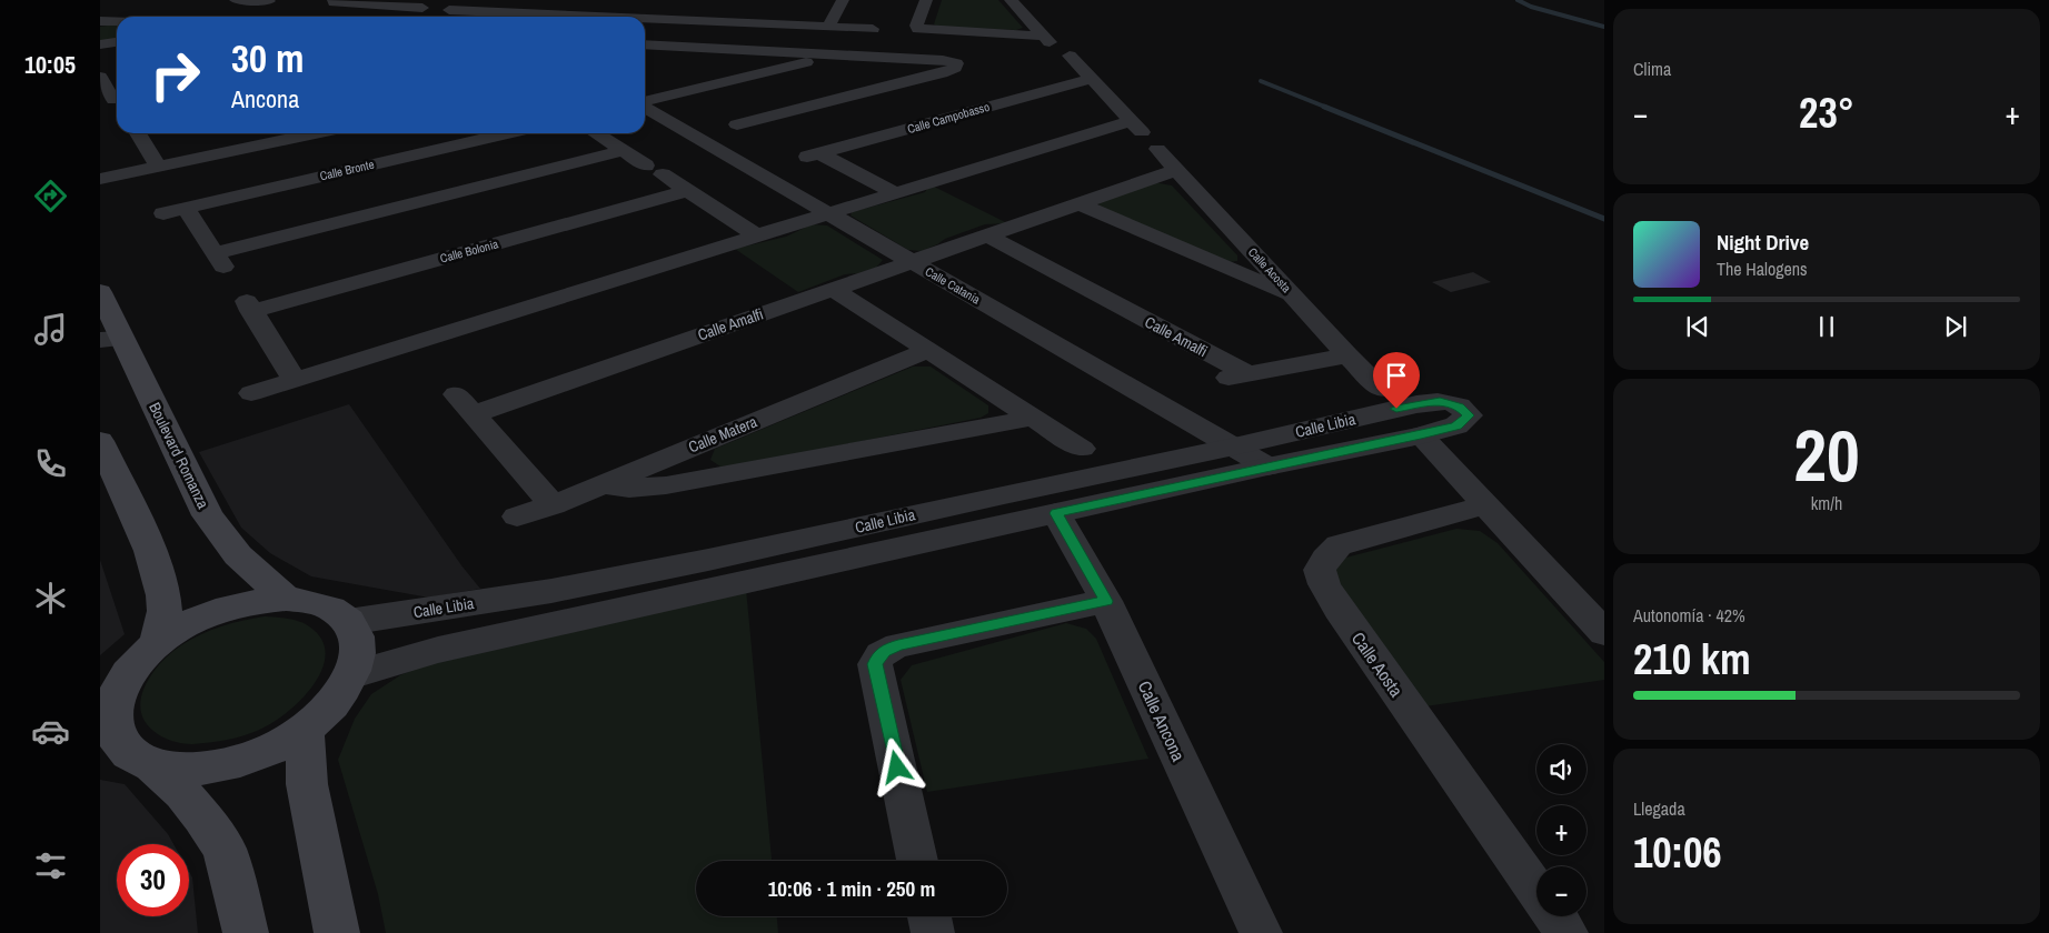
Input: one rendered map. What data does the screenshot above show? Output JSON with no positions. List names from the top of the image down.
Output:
{
  "streets": {
    "main road": ["Boulevard Romanza"],
    "street": [
      "Calle Campobasso",
      "Calle Bronte",
      "Calle Bolonia",
      "Calle Acosta",
      "Calle Catania",
      "Calle Amalfi",
      "Calle Libia",
      "Calle Matera",
      "Calle Aosta",
      "Calle Ancona"
    ]
  },
  "crossings": [
    ["Calle Campobasso", "Calle Acosta"],
    ["Calle Acosta", "Calle Amalfi"],
    ["Calle Catania", "Calle Amalfi"],
    ["Calle Catania", "Calle Libia"],
    ["Calle Amalfi", "Calle Matera"],
    ["Calle Libia", "Calle Ancona"]
  ],
  "page": {
    "tabs": "10:05",
    "tile": [
      "Clima",
      ["20", "km/h"],
      ["Autonomía · 42%", "210 km"],
      ["Llegada", "10:06"]
    ],
    "turn": ["30 m", "Ancona"],
    "heat": ["−", "23°", "+"],
    "song": ["Night Drive", "The Halogens"],
    "map_buttons": ["+", "−"],
    "limit": "30",
    "trip": "10:06 · 1 min · 250 m"
  }
}
